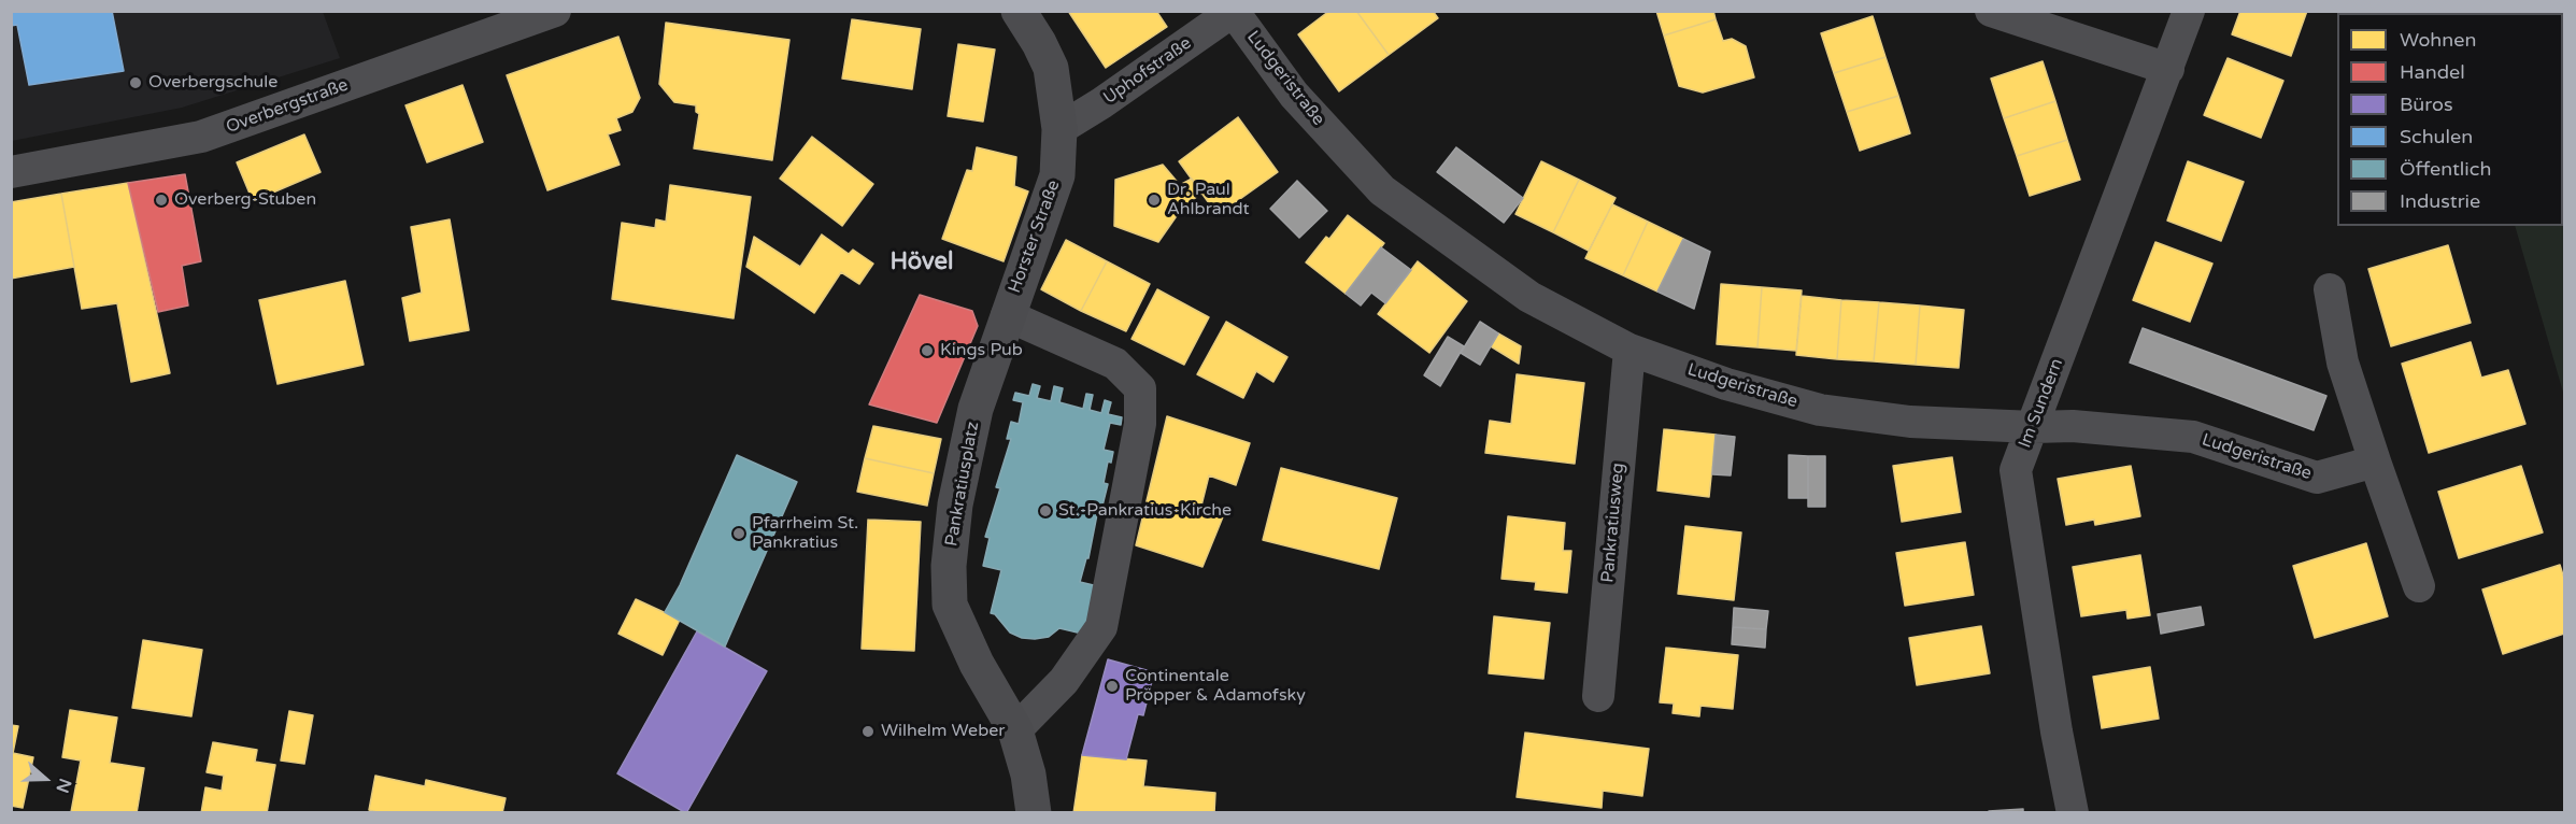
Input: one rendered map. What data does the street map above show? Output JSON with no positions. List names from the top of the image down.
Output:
{
  "streets": {
    "street": [
      "Uphofstraße",
      "Ludgeristraße",
      "Overbergstraße",
      "Horster Straße",
      "Im Sundern",
      "Pankratiusplatz",
      "Pankratiusweg"
    ]
  },
  "crossings": [
    ["Uphofstraße", "Ludgeristraße"],
    ["Uphofstraße", "Horster Straße"],
    ["Ludgeristraße", "Im Sundern"],
    ["Ludgeristraße", "Pankratiusweg"],
    ["Horster Straße", "Pankratiusplatz"]
  ],
  "districts": ["Hövel"],
  "places": [
    "Overbergschule",
    "Overberg-Stuben",
    "Dr. Paul Ahlbrandt",
    "Kings Pub",
    "St.-Pankratius-Kirche",
    "Pfarrheim St. Pankratius",
    "Continentale Pröpper & Adamofsky",
    "Wilhelm Weber"
  ],
  "legend": [
    "Wohnen",
    "Handel",
    "Büros",
    "Schulen",
    "Öffentlich",
    "Industrie"
  ],
  "north": "right"
}
